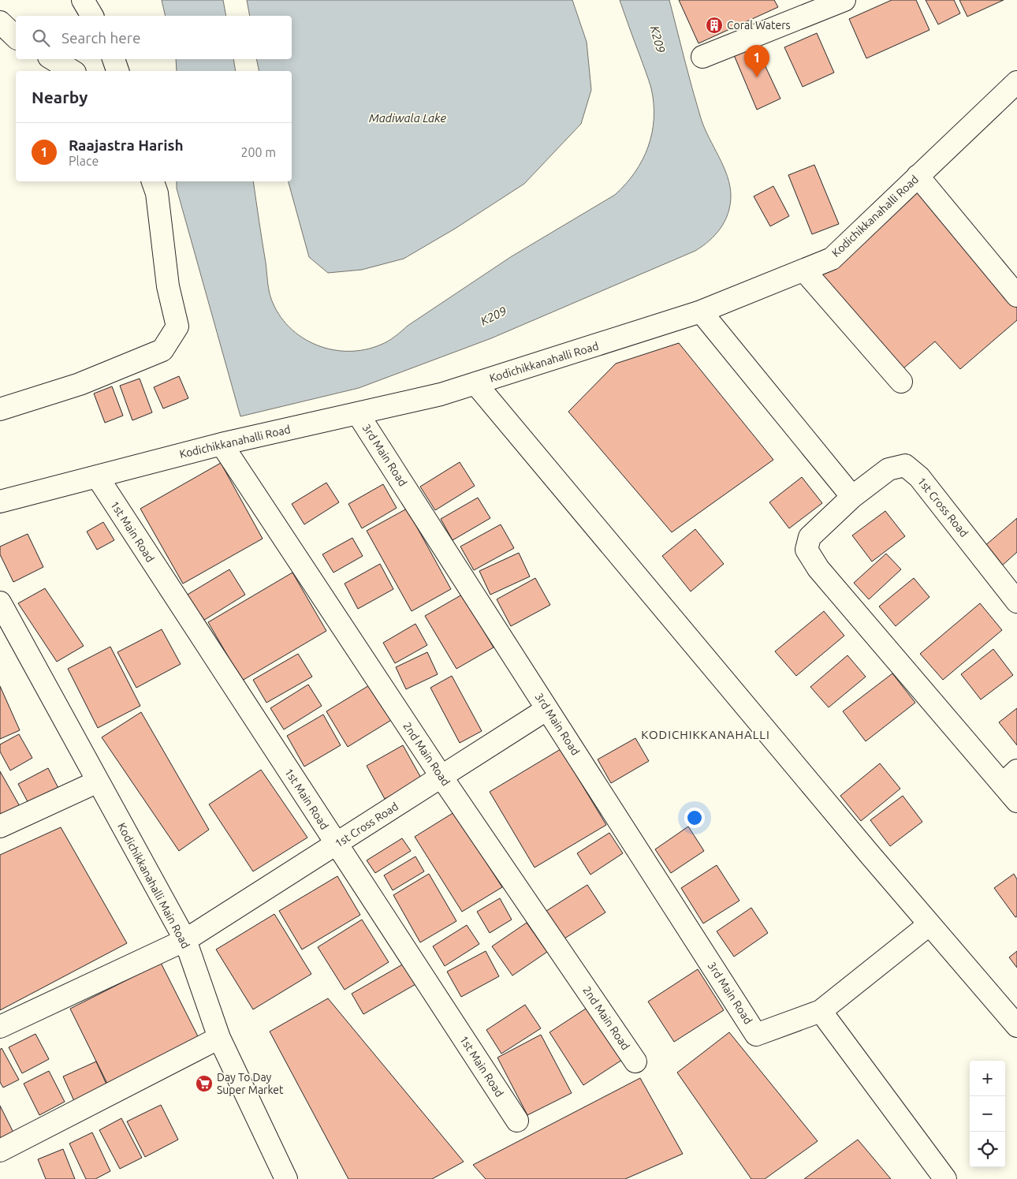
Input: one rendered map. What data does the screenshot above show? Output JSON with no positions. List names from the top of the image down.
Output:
{
  "streets": {
    "street": [
      "Kodichikkanahalli Road",
      "3rd Main Road",
      "1st Cross Road",
      "1st Main Road",
      "2nd Main Road",
      "Kodichikkanahalli Main Road"
    ]
  },
  "crossings": [
    ["Kodichikkanahalli Road", "3rd Main Road"],
    ["Kodichikkanahalli Road", "1st Main Road"],
    ["Kodichikkanahalli Road", "2nd Main Road"],
    ["3rd Main Road", "1st Cross Road"],
    ["1st Cross Road", "1st Main Road"],
    ["1st Cross Road", "2nd Main Road"],
    ["1st Cross Road", "Kodichikkanahalli Main Road"]
  ],
  "districts": ["KODICHIKKANAHALLI"],
  "water": ["K209", "Madiwala Lake"],
  "places": {
    "building": ["Coral Waters"],
    "supermarket": ["Day To Day Super Market"]
  },
  "page": {
    "search": "Search here",
    "pins": "1",
    "heading": "Nearby",
    "list": [
      {
        "mark": "1",
        "name": "Raajastra Harish",
        "note": "Place",
        "value": "200 m"
      }
    ],
    "map_buttons": ["+", "−"]
  }
}
